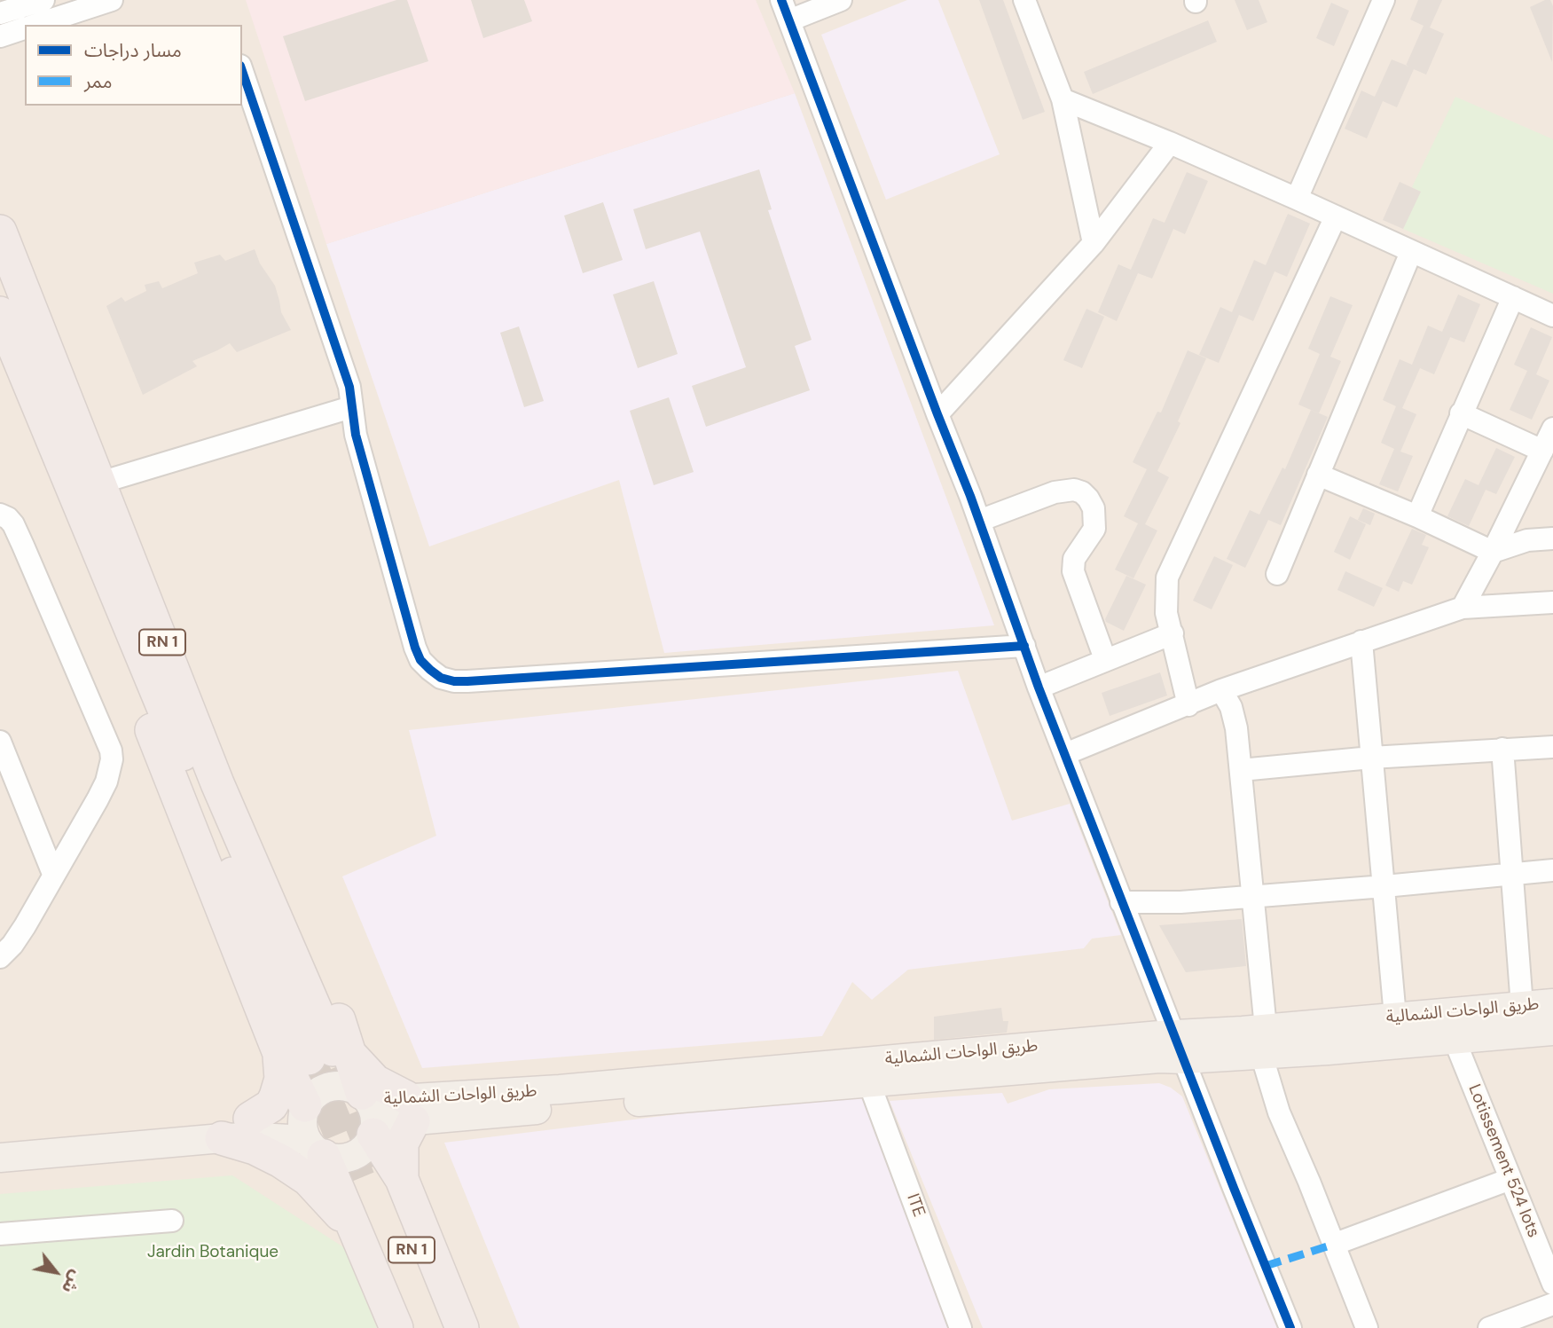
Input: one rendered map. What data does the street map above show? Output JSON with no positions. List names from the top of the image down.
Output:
{
  "streets": {
    "highway": ["RN 1"],
    "main road": ["طريق الواحات الشمالية"],
    "street": ["Lotissement 524 lots", "ITE"]
  },
  "crossings": [
    ["طريق الواحات الشمالية", "Lotissement 524 lots"],
    ["طريق الواحات الشمالية", "ITE"]
  ],
  "parks": ["Jardin Botanique"],
  "legend": ["مسار دراجات", "ممر"],
  "north": "bottom right"
}
